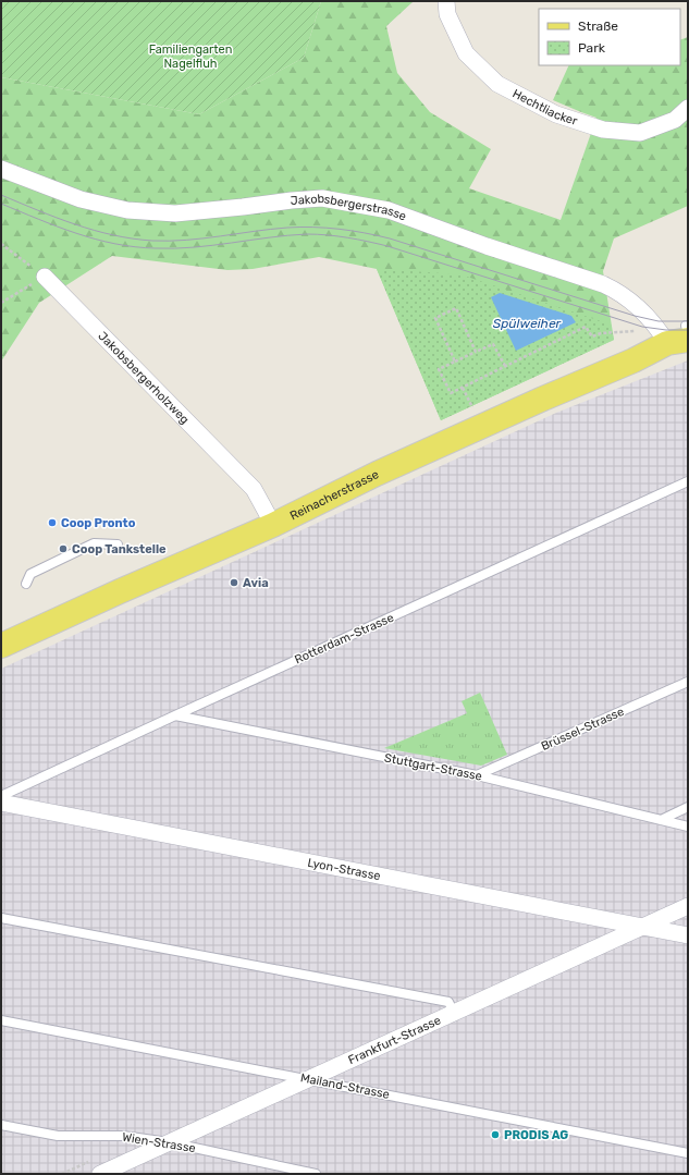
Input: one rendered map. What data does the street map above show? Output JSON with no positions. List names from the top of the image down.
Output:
{
  "streets": {
    "main road": ["Reinacherstrasse"],
    "street": [
      "Hechtliacker",
      "Jakobsbergerstrasse",
      "Jakobsbergerholzweg",
      "Lyon-Strasse",
      "Frankfurt-Strasse"
    ],
    "lane": [
      "Rotterdam-Strasse",
      "Brüssel-Strasse",
      "Stuttgart-Strasse",
      "Mailand-Strasse",
      "Wien-Strasse"
    ]
  },
  "crossings": [
    ["Jakobsbergerstrasse", "Reinacherstrasse"],
    ["Jakobsbergerholzweg", "Reinacherstrasse"],
    ["Rotterdam-Strasse", "Stuttgart-Strasse"],
    ["Brüssel-Strasse", "Stuttgart-Strasse"],
    ["Lyon-Strasse", "Frankfurt-Strasse"],
    ["Frankfurt-Strasse", "Mailand-Strasse"],
    ["Frankfurt-Strasse", "Wien-Strasse"]
  ],
  "water": ["Spülweiher"],
  "parks": ["Familiengarten Nagelfluh"],
  "places": [
    "Coop Pronto",
    "Coop Tankstelle",
    "Avia",
    "PRODIS AG"
  ],
  "legend": ["Straße", "Park"]
}
